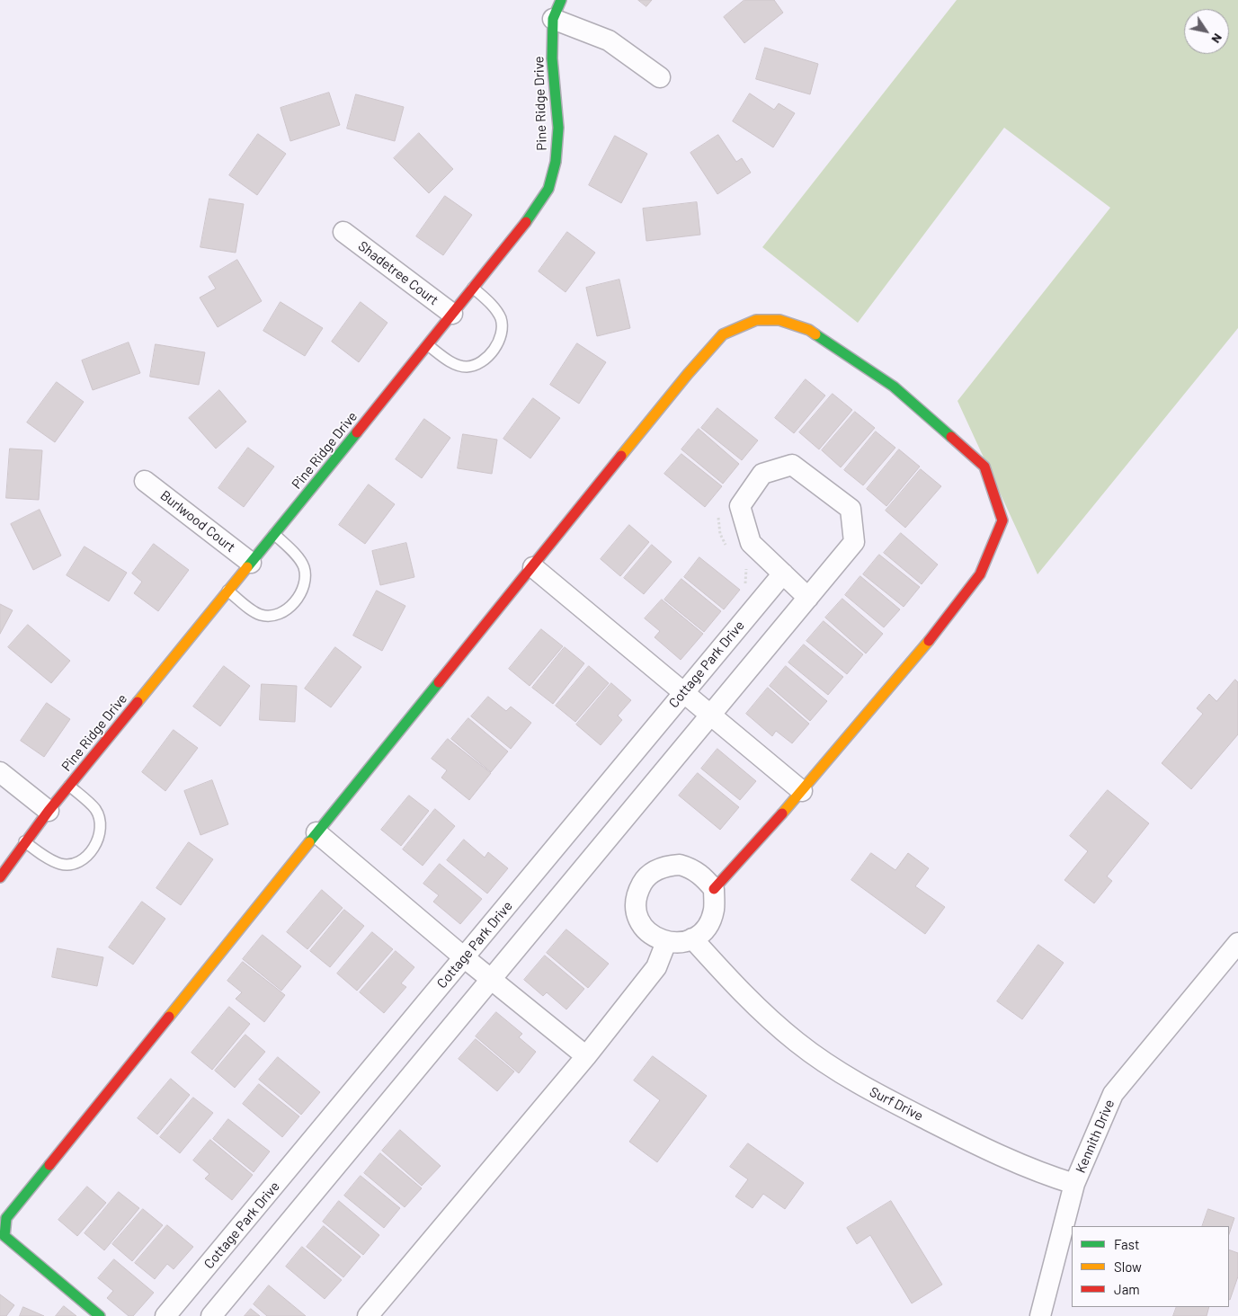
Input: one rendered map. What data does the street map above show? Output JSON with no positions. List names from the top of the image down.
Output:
{
  "streets": {
    "street": [
      "Pine Ridge Drive",
      "Shadetree Court",
      "Burlwood Court",
      "Cottage Park Drive",
      "Surf Drive",
      "Kennith Drive"
    ]
  },
  "crossings": [
    ["Pine Ridge Drive", "Shadetree Court"],
    ["Pine Ridge Drive", "Burlwood Court"],
    ["Surf Drive", "Kennith Drive"]
  ],
  "legend": ["Fast", "Slow", "Jam"],
  "north": "bottom right"
}
